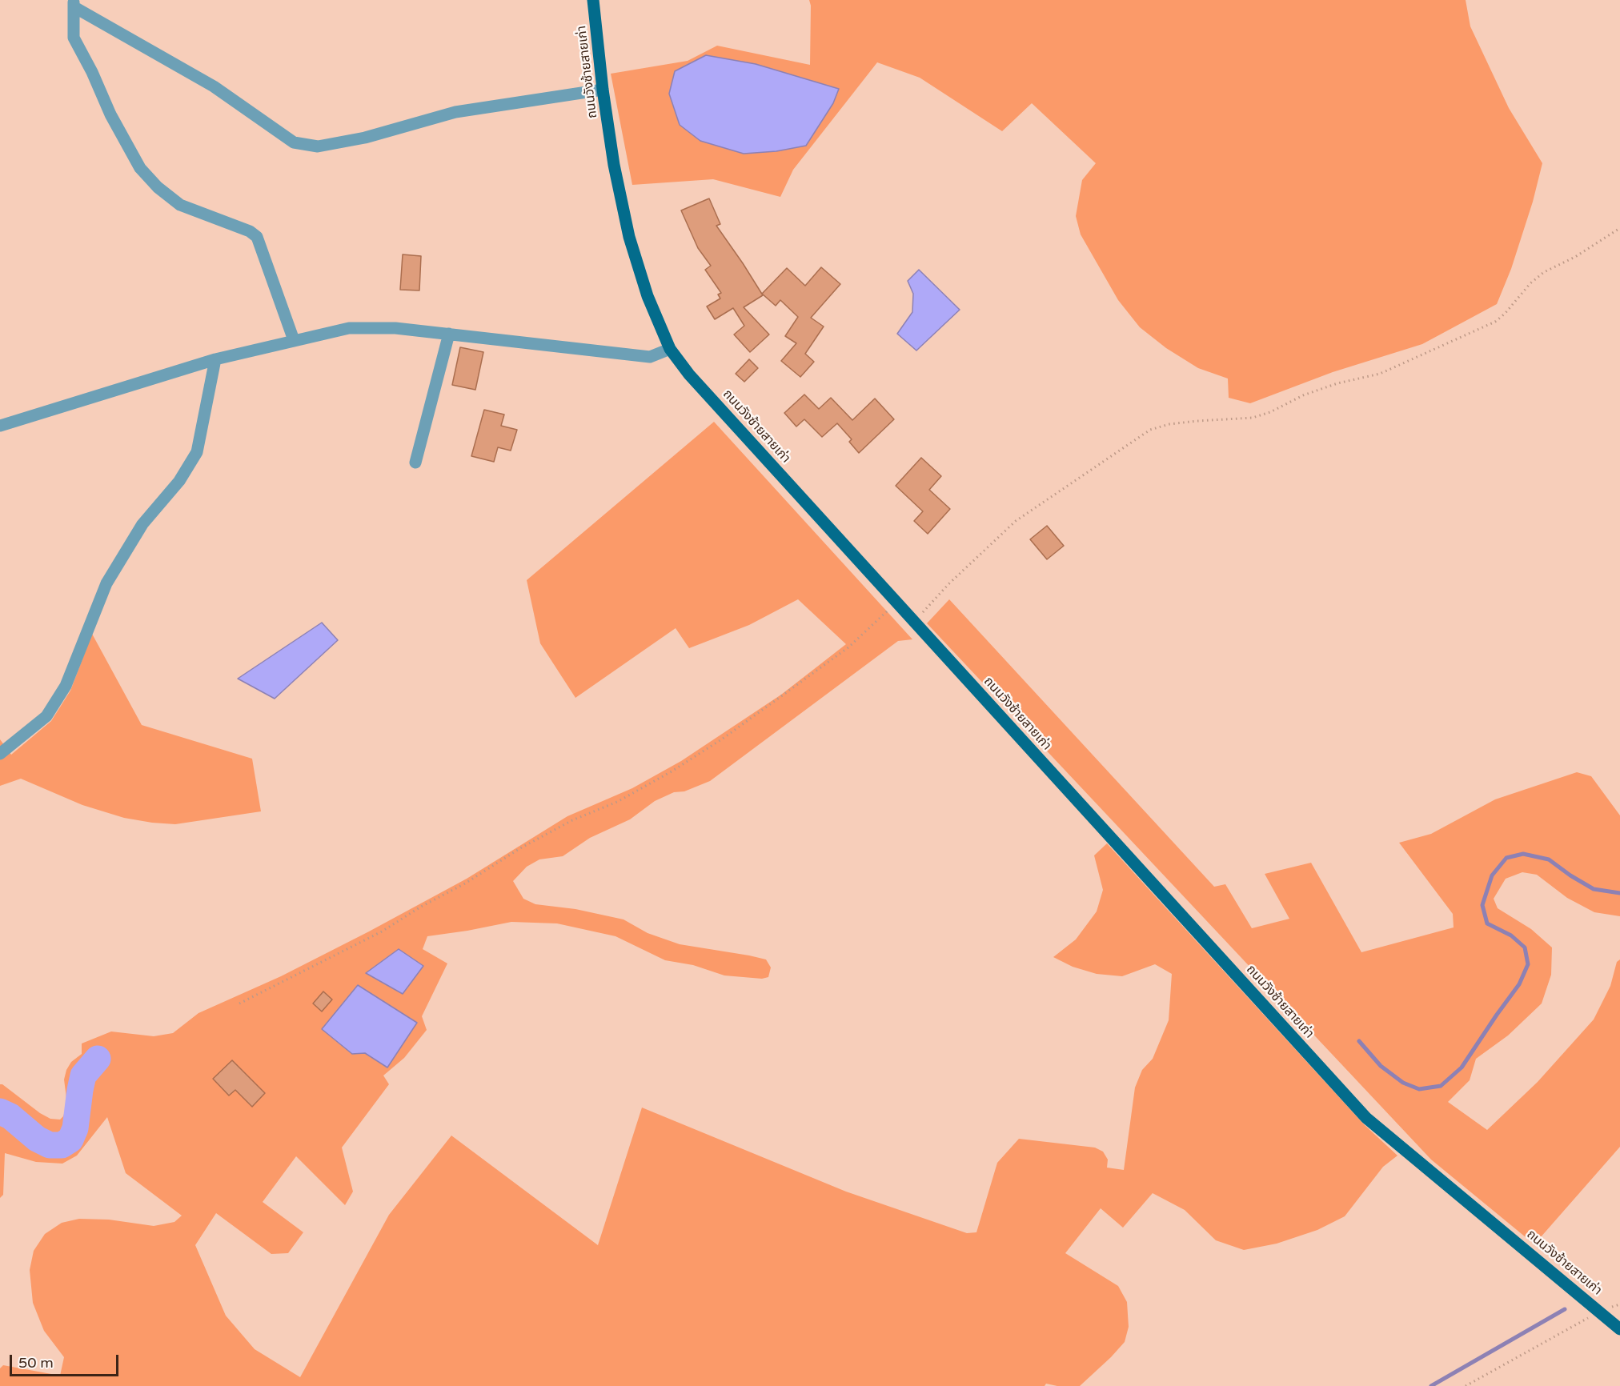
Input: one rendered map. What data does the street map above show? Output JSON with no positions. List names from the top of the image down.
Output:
{
  "streets": {
    "main road": ["ถนนวังซ้ายสายเก่า"]
  },
  "scale_bar": "50 m"
}
